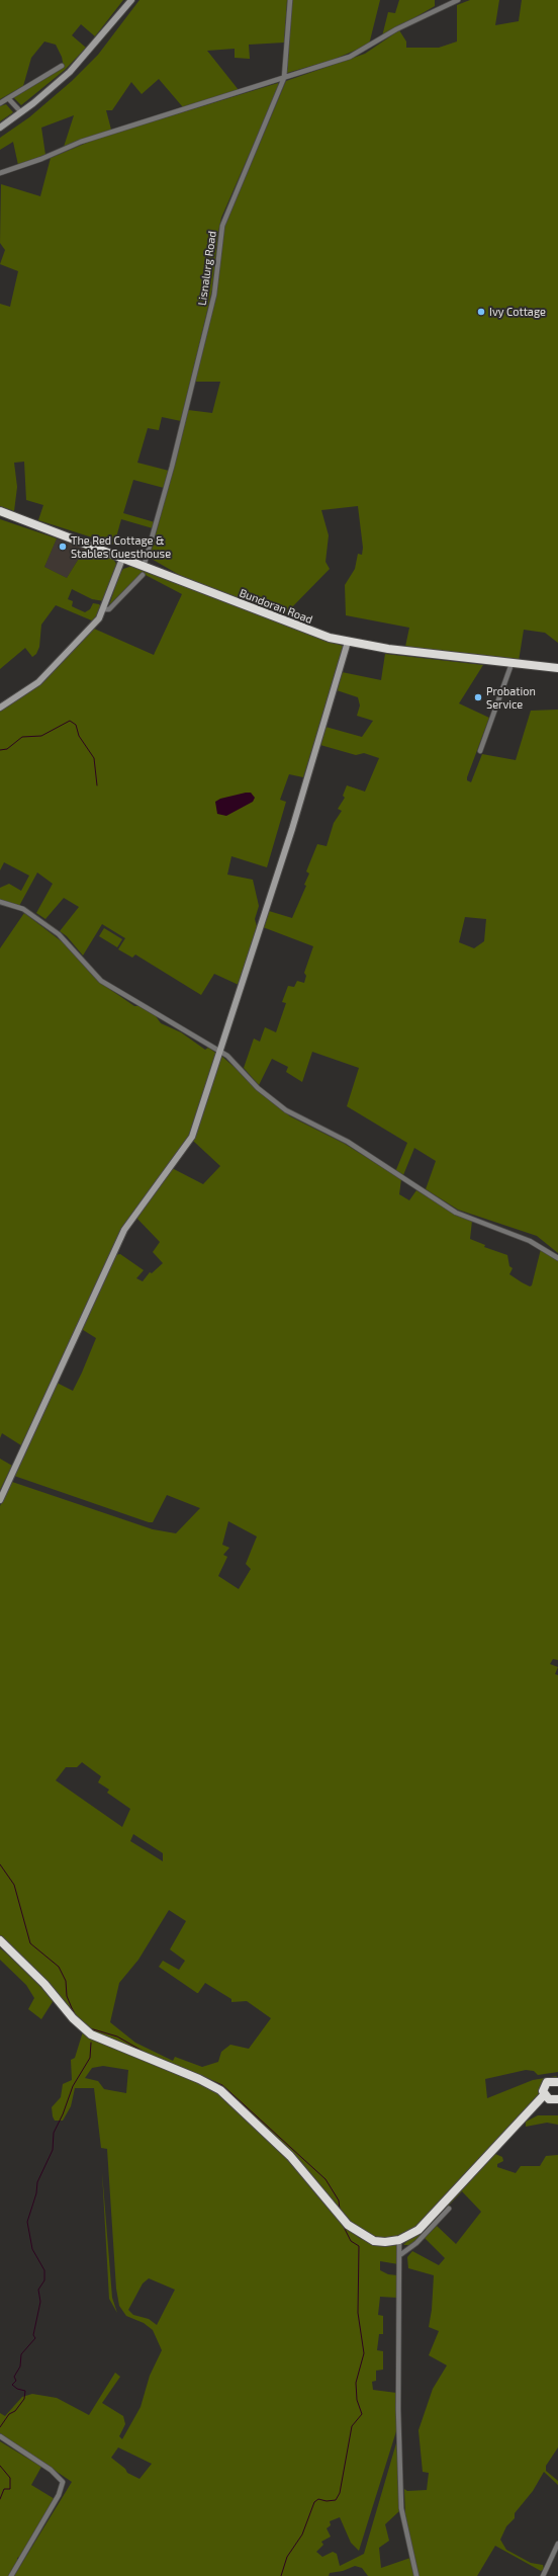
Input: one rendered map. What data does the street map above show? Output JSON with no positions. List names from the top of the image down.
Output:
{
  "streets": {
    "highway": ["Bundoran Road"],
    "street": ["Lisnalurg Road"]
  },
  "crossings": [
    ["Lisnalurg Road", "Bundoran Road"]
  ],
  "places": ["Ivy Cottage", "The Red Cottage & Stables Guesthouse", "Probation Service"]
}
